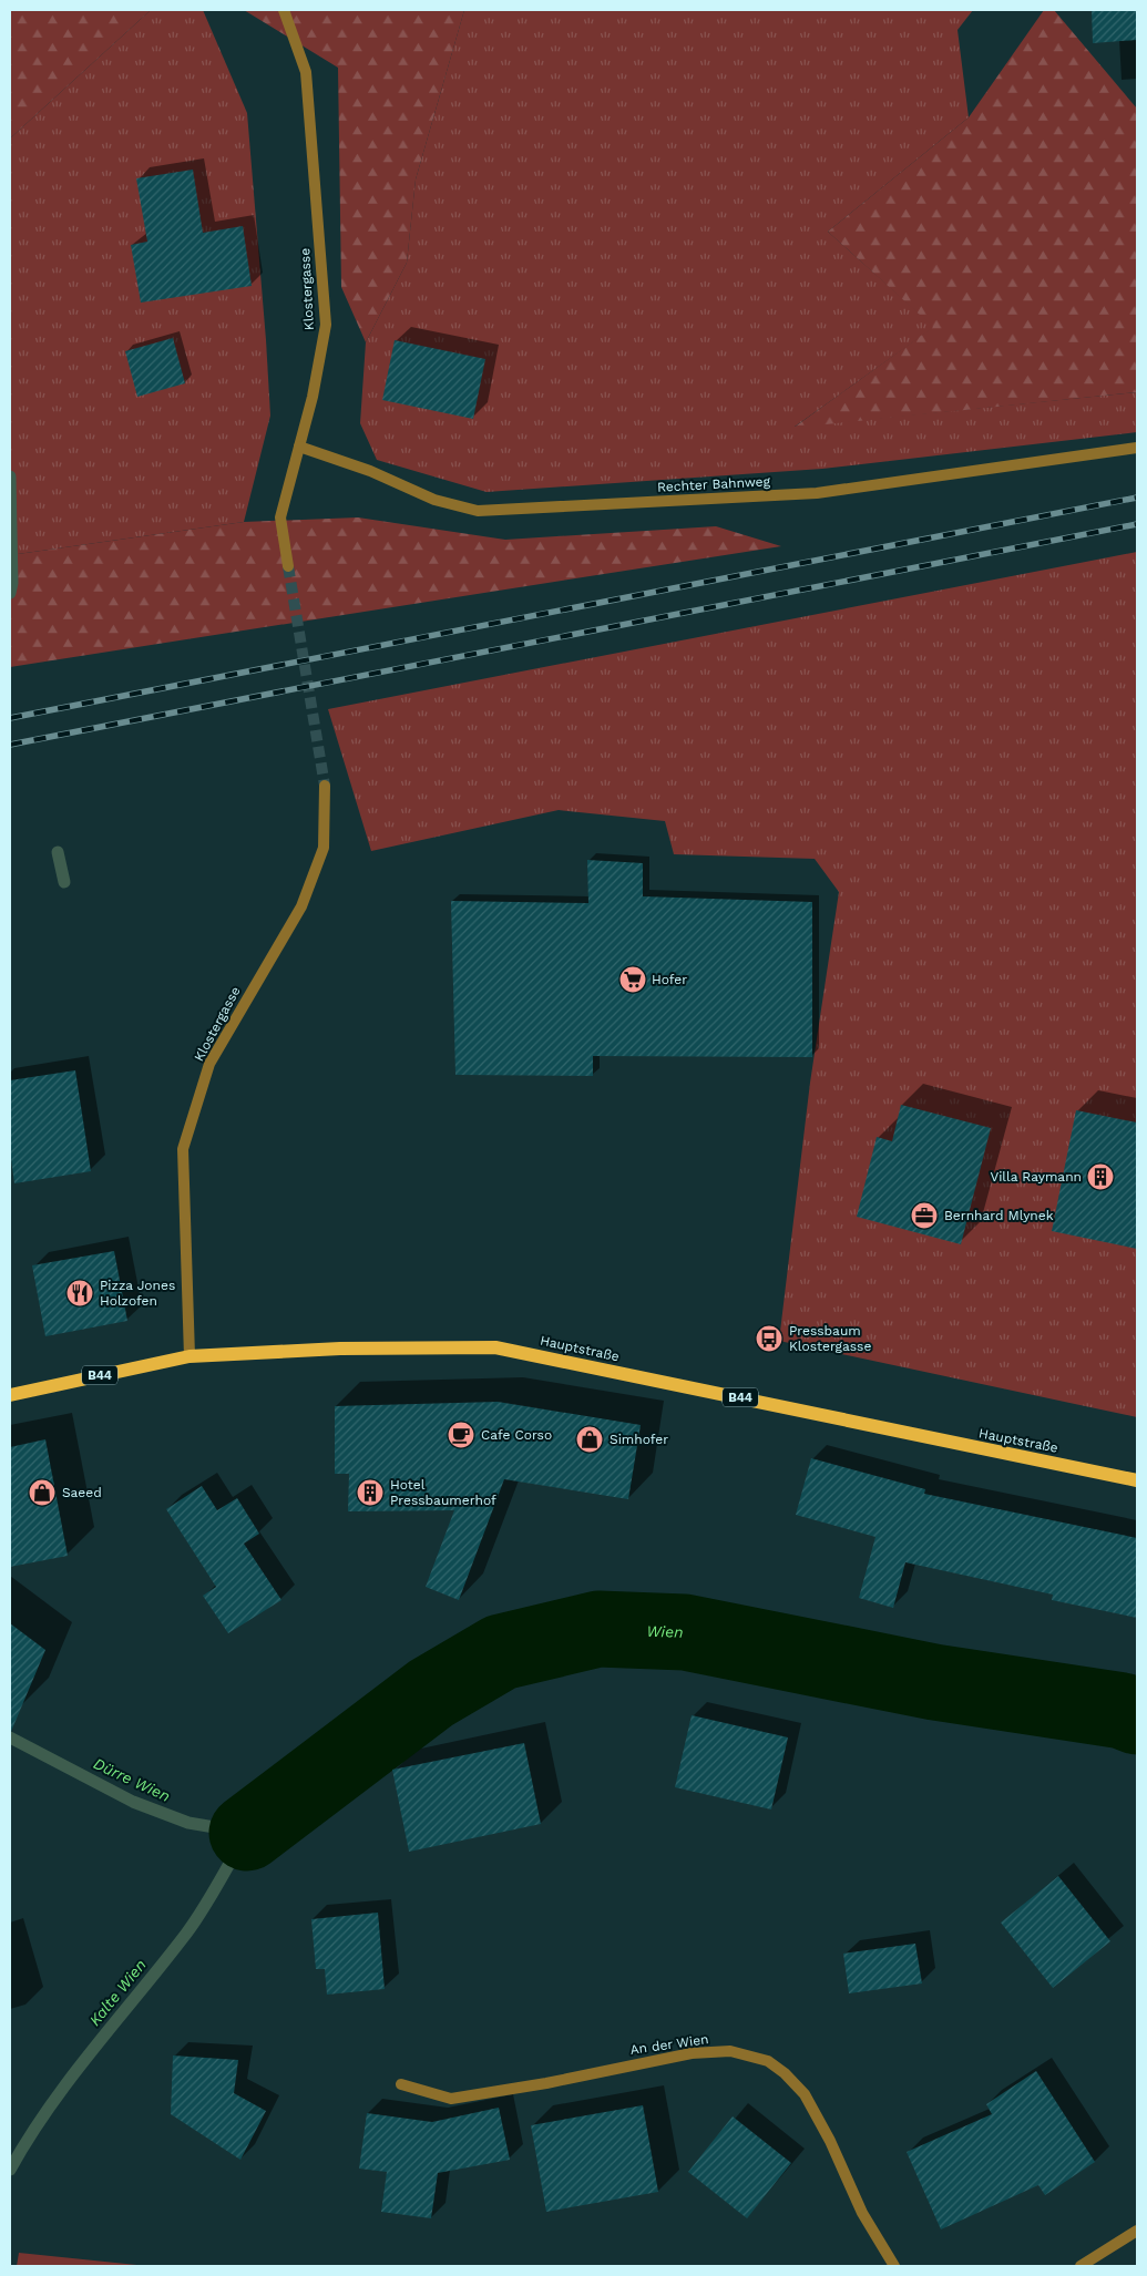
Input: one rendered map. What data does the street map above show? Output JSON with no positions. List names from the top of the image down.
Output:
{
  "streets": {
    "main road": ["Hauptstraße", "B44"],
    "street": ["Klostergasse", "Rechter Bahnweg", "An der Wien"]
  },
  "crossings": [
    ["Klostergasse", "Rechter Bahnweg"],
    ["Klostergasse", "Hauptstraße"]
  ],
  "water": ["Wien", "Dürre Wien", "Kalte Wien"],
  "places": {
    "supermarket": ["Hofer"],
    "building": ["Villa Raymann", "Hotel Pressbaumerhof"],
    "office": ["Bernhard Mlynek"],
    "restaurant": ["Pizza Jones Holzofen"],
    "bus stop": ["Pressbaum Klostergasse"],
    "cafe": ["Cafe Corso"],
    "shop": ["Simhofer", "Saeed"]
  }
}
